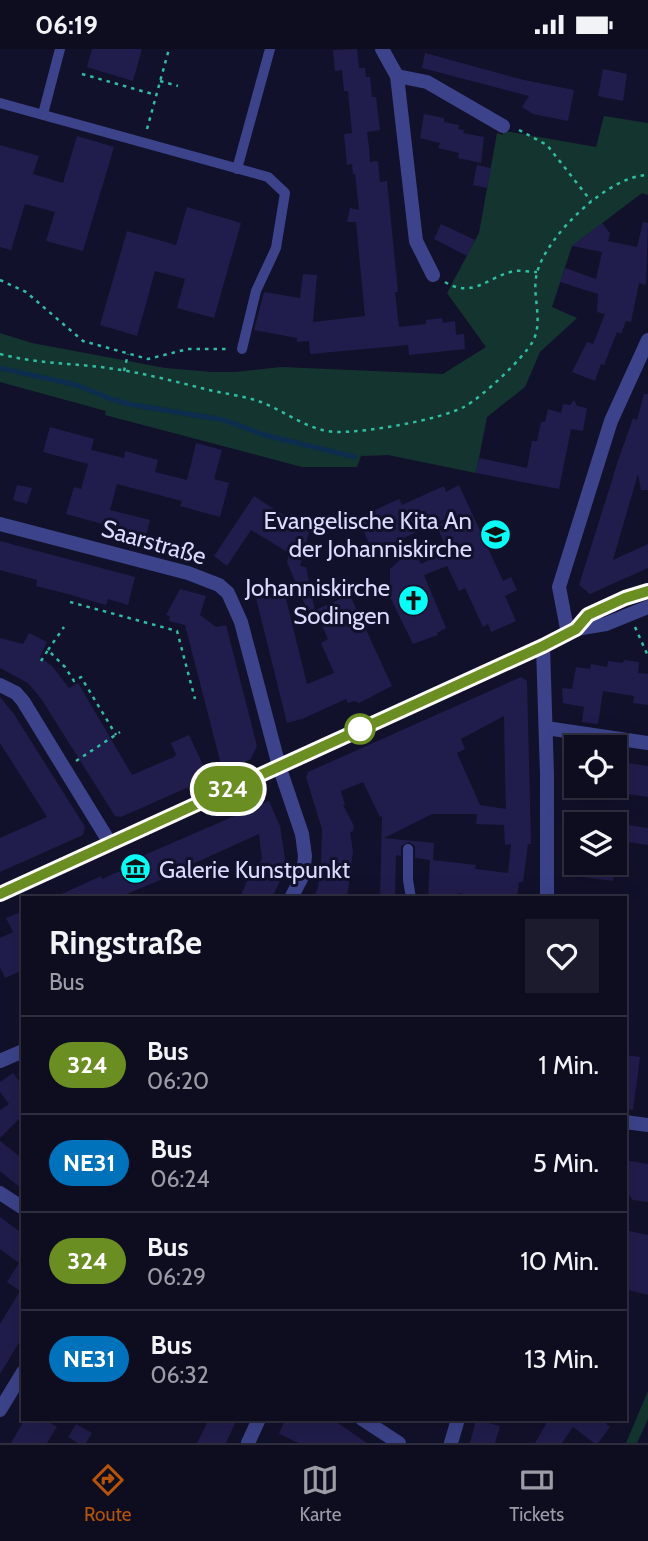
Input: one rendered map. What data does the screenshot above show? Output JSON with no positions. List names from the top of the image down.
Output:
{
  "streets": {
    "street": ["Saarstraße"]
  },
  "places": {
    "school or university": ["Evangelische Kita An der Johanniskirche"],
    "church": ["Johanniskirche Sodingen"],
    "museum": ["Galerie Kunstpunkt"]
  },
  "lines": ["bus line 324"],
  "page": {
    "status": "06:19",
    "on_map": "324",
    "heading": ["Ringstraße", "Bus"],
    "list": [
      {
        "mark": "324",
        "name": "Bus",
        "note": "06:20",
        "value": "1 Min."
      },
      {
        "mark": "NE31",
        "name": "Bus",
        "note": "06:24",
        "value": "5 Min."
      },
      {
        "mark": "324",
        "name": "Bus",
        "note": "06:29",
        "value": "10 Min."
      },
      {
        "mark": "NE31",
        "name": "Bus",
        "note": "06:32",
        "value": "13 Min."
      }
    ],
    "tabs": ["Route", "Karte", "Tickets"]
  }
}
